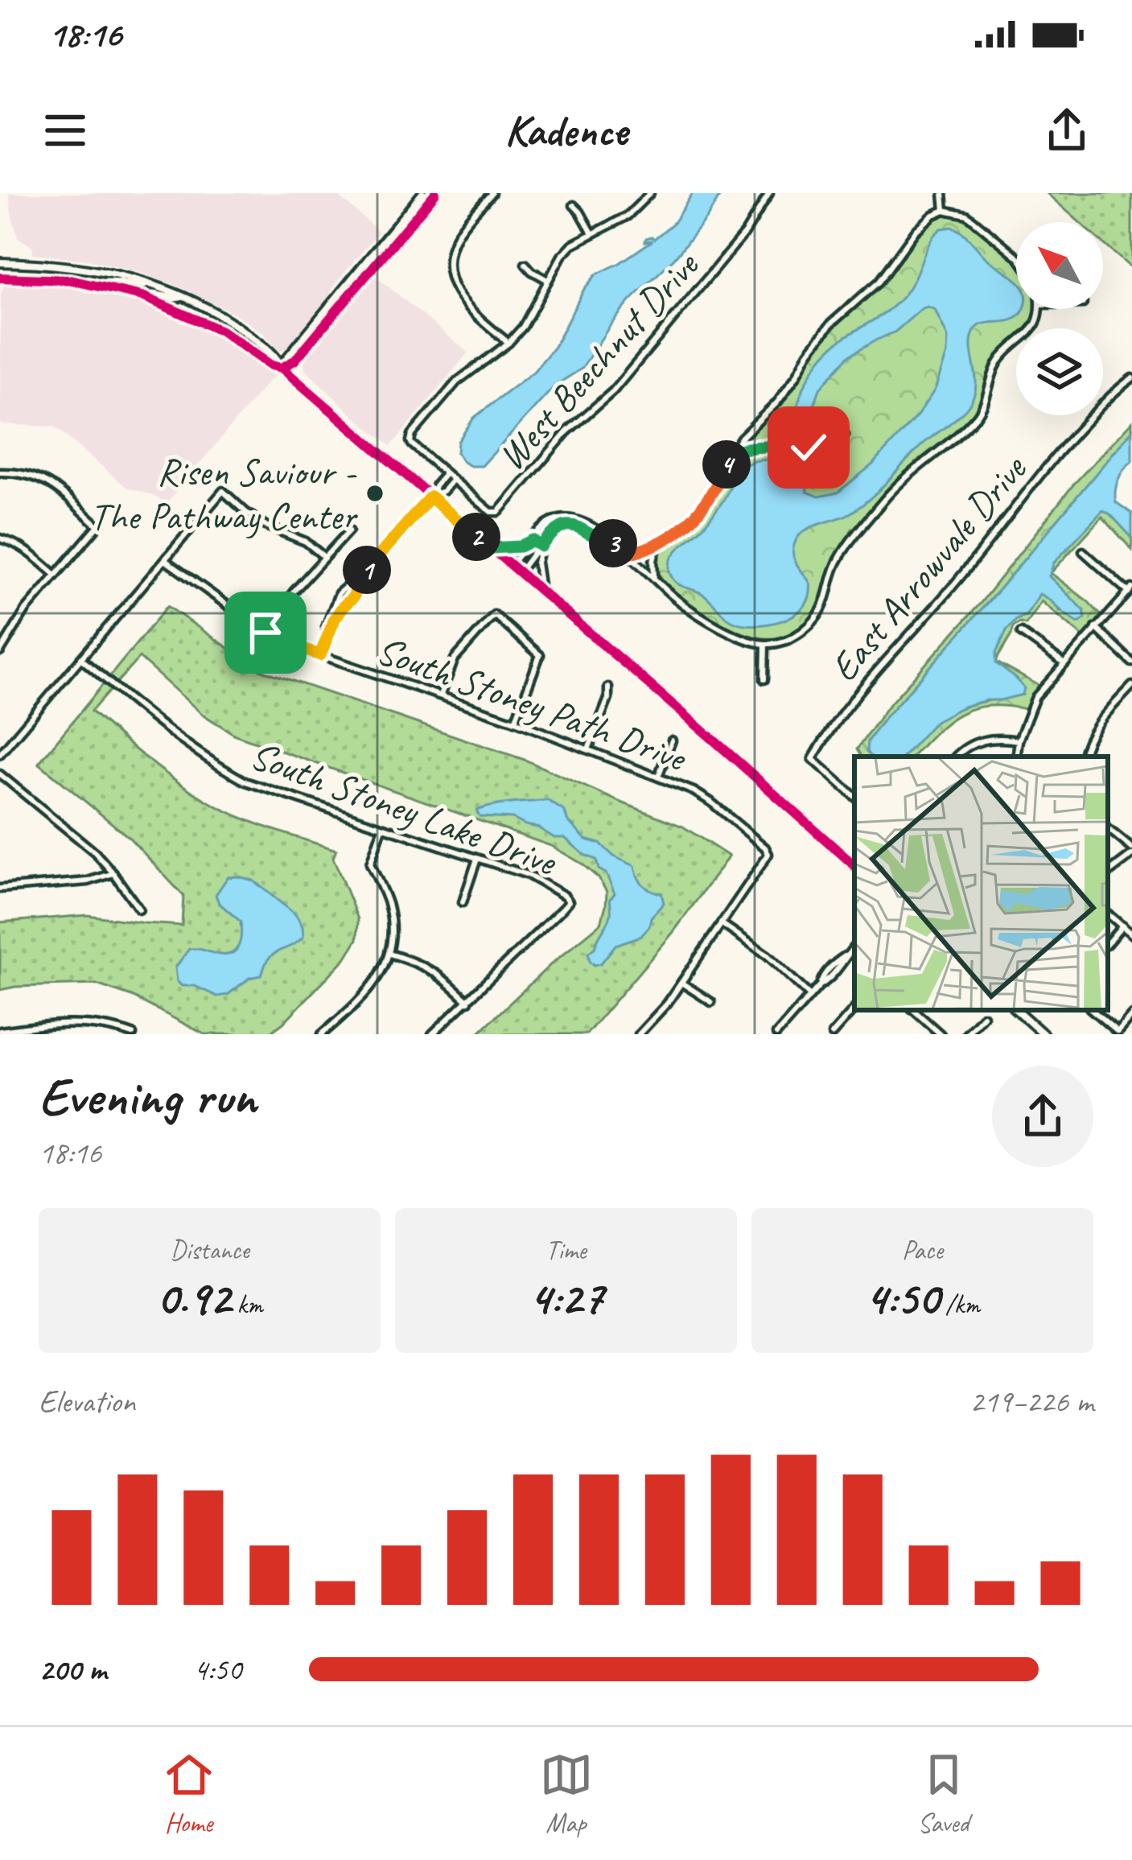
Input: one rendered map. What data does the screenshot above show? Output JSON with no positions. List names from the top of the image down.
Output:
{
  "streets": {
    "street": [
      "West Beechnut Drive",
      "East Arrowvale Drive",
      "South Stoney Path Drive",
      "South Stoney Lake Drive"
    ]
  },
  "places": ["Risen Saviour - The Pathway Center"],
  "north": "top left",
  "page": {
    "status": "18:16",
    "header": "Kadence",
    "pins": [
      "4",
      "2",
      "3",
      "1"
    ],
    "heading": ["Evening run", "18:16"],
    "stats": [
      ["Distance", "0.92 km"],
      ["Time", "4:27"],
      ["Pace", "4:50 /km"]
    ],
    "chart": ["Elevation", "219–226 m"],
    "list": [
      {
        "name": "200 m",
        "note": "4:50"
      }
    ],
    "tabs": ["Home", "Map", "Saved"]
  }
}
